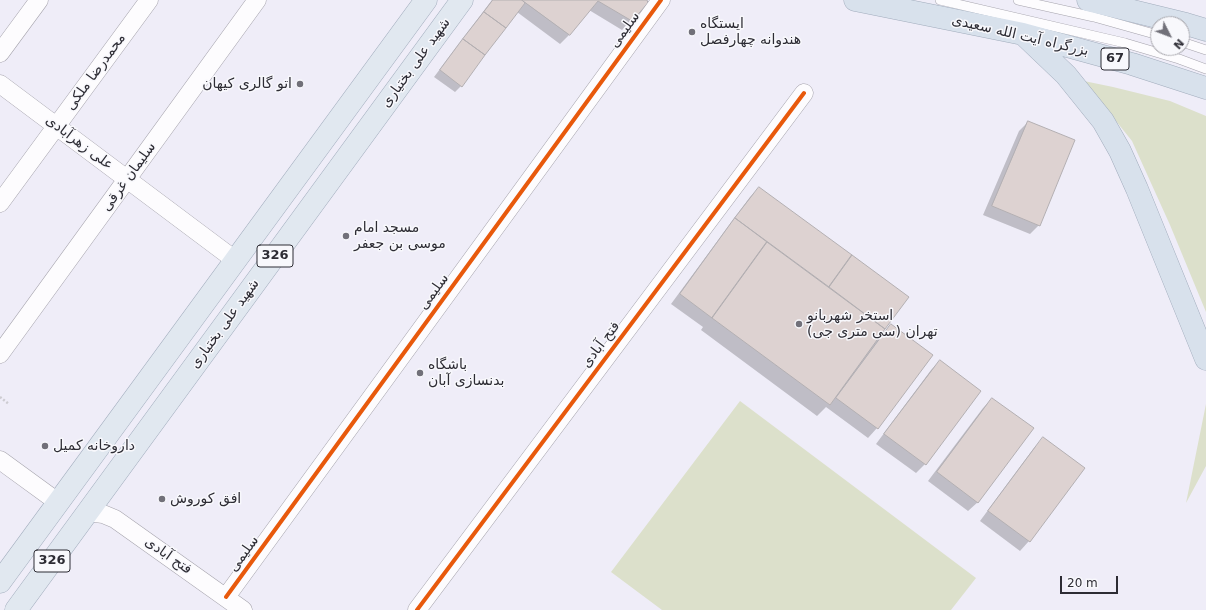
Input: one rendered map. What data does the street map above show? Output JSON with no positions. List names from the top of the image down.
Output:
{
  "streets": {
    "highway": ["بزرگراه آیت الله سعیدی", "67"],
    "main road": ["شهید علی بختیاری", "326"],
    "street": [
      "سلیمی",
      "محمدرضا ملکی",
      "علی زهرآبادی",
      "سلیمان غرقی",
      "فتح آبادی"
    ]
  },
  "crossings": [
    ["سلیمی", "فتح آبادی"],
    ["شهید علی بختیاری", "علی زهرآبادی"],
    ["شهید علی بختیاری", "فتح آبادی"],
    ["محمدرضا ملکی", "علی زهرآبادی"],
    ["علی زهرآبادی", "سلیمان غرقی"]
  ],
  "places": [
    "ایستگاه هندوانه چهارفصل",
    "اتو گالری کیهان",
    "مسجد امام موسی بن جعفر",
    "استخر شهربانو تهران (سی متری جی)",
    "باشگاه بدنسازی آبان",
    "داروخانه کمیل",
    "افق کوروش"
  ],
  "scale_bar": "20 m",
  "north": "bottom right"
}
